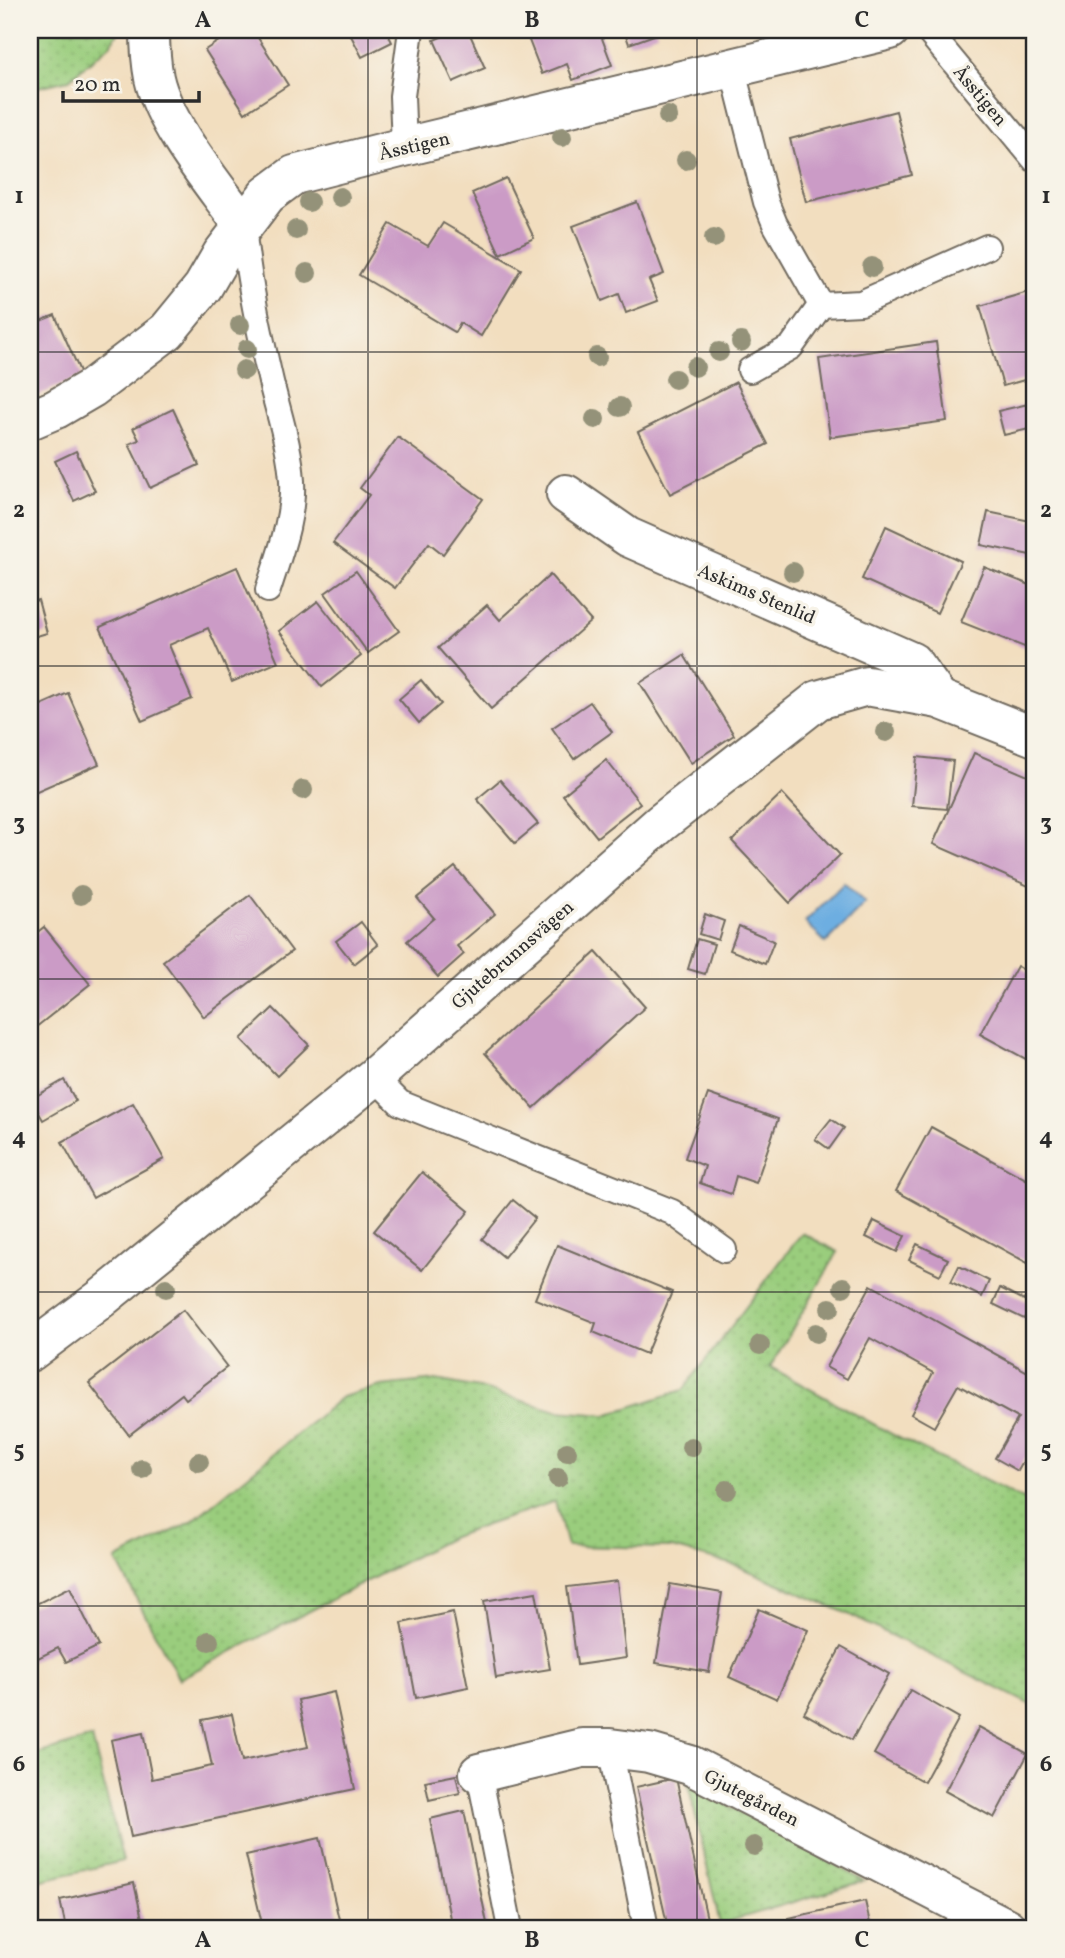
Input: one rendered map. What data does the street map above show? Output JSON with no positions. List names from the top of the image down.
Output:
{
  "streets": {
    "street": [
      "Åsstigen",
      "Askims Stenlid",
      "Gjutebrunnsvägen",
      "Gjutegården"
    ]
  },
  "crossings": [
    ["Askims Stenlid", "Gjutebrunnsvägen"]
  ],
  "scale_bar": "20 m",
  "grid": {
    "columns": ["A", "B", "C"],
    "rows": [
      "1",
      "2",
      "3",
      "4",
      "5",
      "6"
    ]
  }
}
